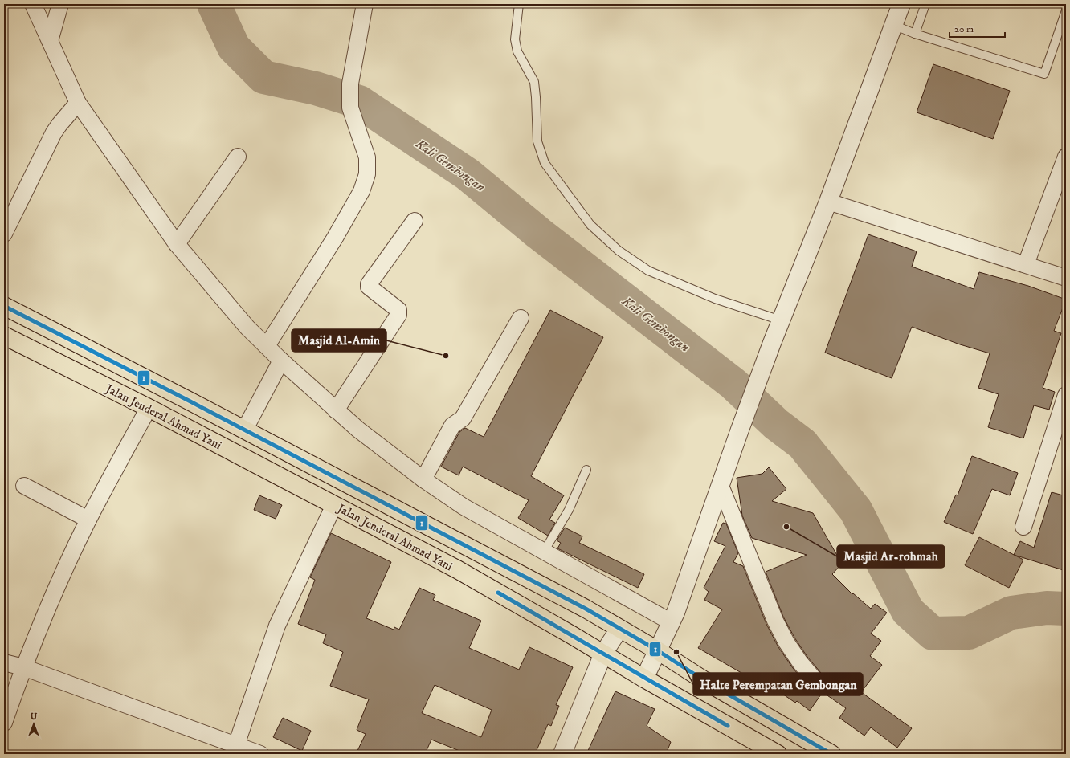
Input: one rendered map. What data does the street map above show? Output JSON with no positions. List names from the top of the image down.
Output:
{
  "streets": {
    "highway": ["Jalan Jenderal Ahmad Yani"]
  },
  "water": ["Kali Gembongan"],
  "places": ["Masjid Al-Amin", "Masjid Ar-rohmah", "Halte Perempatan Gembongan"],
  "lines": ["transit line 1"],
  "scale_bar": "20 m",
  "north": "top"
}
